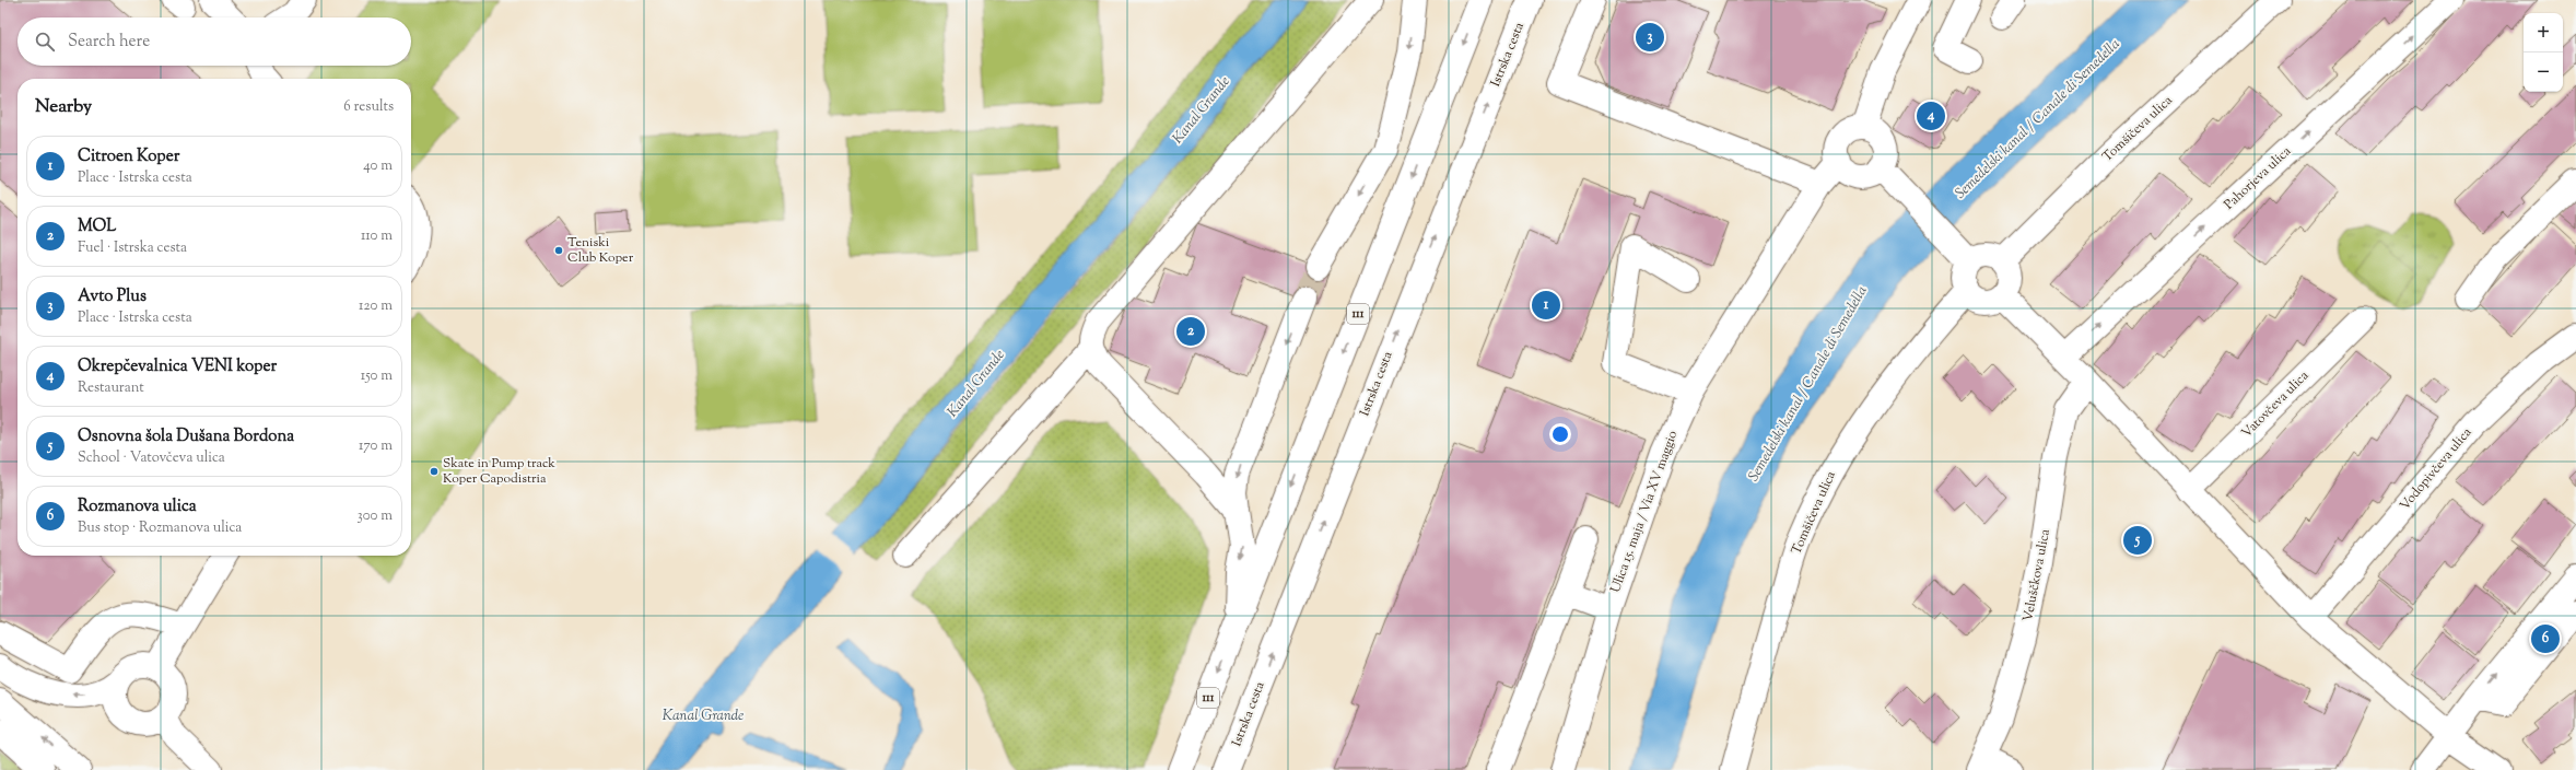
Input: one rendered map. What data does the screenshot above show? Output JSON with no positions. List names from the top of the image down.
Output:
{
  "streets": {
    "main road": [
      "Istrska cesta",
      "Tomšičeva ulica",
      "Pahorjeva ulica",
      "111",
      "Vatovčeva ulica",
      "Vodopivčeva ulica",
      "Ulica 15. maja / Via XV maggio",
      "Veluščkova ulica"
    ]
  },
  "one_way": ["Pahorjeva ulica"],
  "water": ["Kanal Grande", "Semedelski kanal / Canale di Semedella"],
  "places": ["Teniski Club Koper", "Skate in Pump track Koper Capodistria"],
  "page": {
    "map_buttons": ["+", "−"],
    "search": "Search here",
    "pins": [
      "3",
      "4",
      "1",
      "2",
      "5",
      "6"
    ],
    "heading": ["Nearby", "6 results"],
    "list": [
      {
        "mark": "1",
        "name": "Citroen Koper",
        "note": "Place · Istrska cesta",
        "value": "40 m"
      },
      {
        "mark": "2",
        "name": "MOL",
        "note": "Fuel · Istrska cesta",
        "value": "110 m"
      },
      {
        "mark": "3",
        "name": "Avto Plus",
        "note": "Place · Istrska cesta",
        "value": "120 m"
      },
      {
        "mark": "4",
        "name": "Okrepčevalnica VENI koper",
        "note": "Restaurant",
        "value": "150 m"
      },
      {
        "mark": "5",
        "name": "Osnovna šola Dušana Bordona",
        "note": "School · Vatovčeva ulica",
        "value": "170 m"
      },
      {
        "mark": "6",
        "name": "Rozmanova ulica",
        "note": "Bus stop · Rozmanova ulica",
        "value": "300 m"
      }
    ]
  }
}
